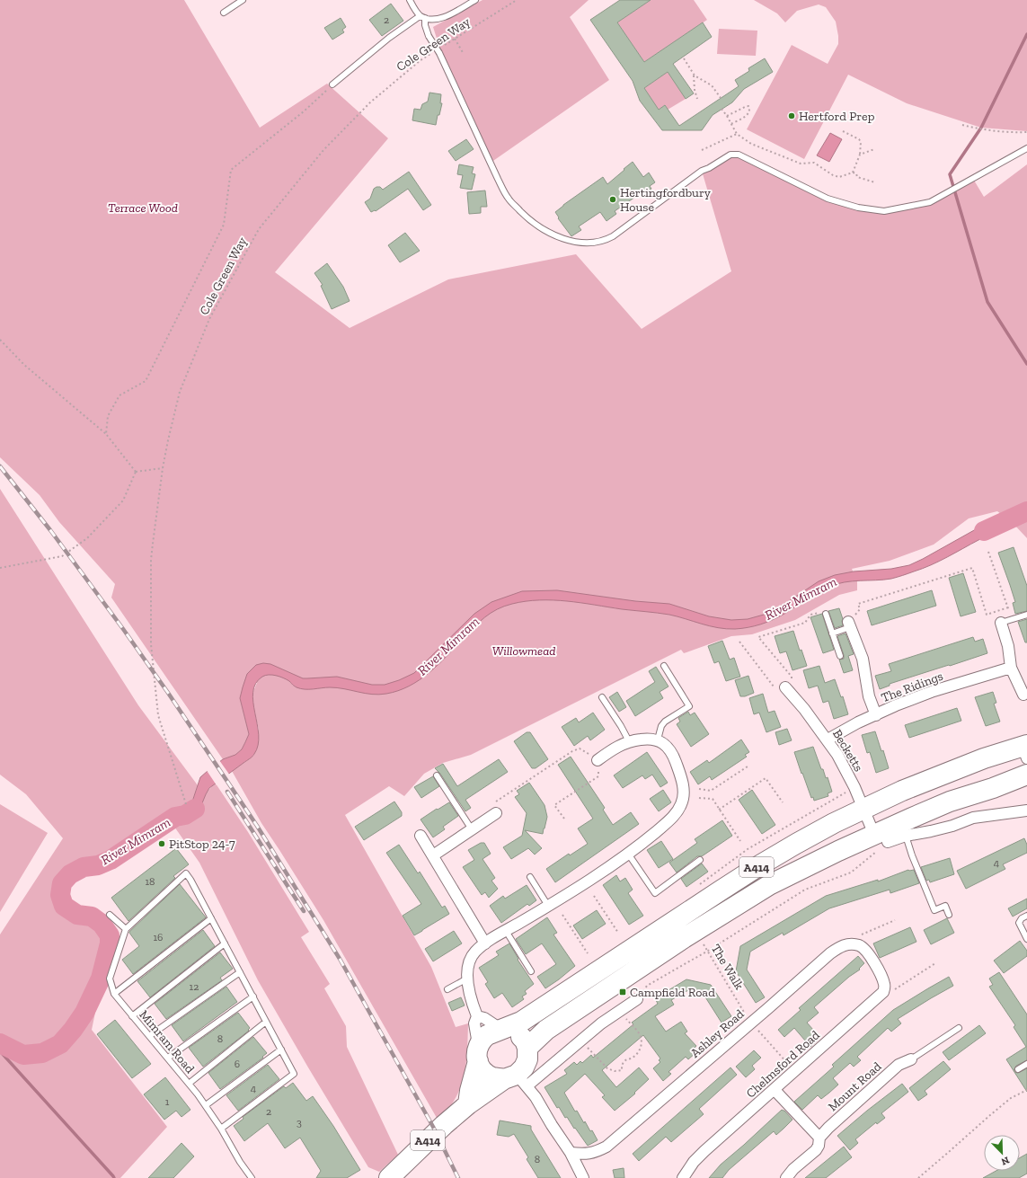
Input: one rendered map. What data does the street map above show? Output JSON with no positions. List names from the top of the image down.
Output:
{
  "streets": {
    "highway": ["A414"],
    "street": [
      "The Ridings",
      "Becketts",
      "Ashley Road",
      "Chelmsford Road",
      "Mount Road"
    ],
    "lane": ["Mimram Road"],
    "path": ["Cole Green Way", "The Walk"]
  },
  "crossings": [
    ["The Ridings", "Becketts"],
    ["Becketts", "A414"],
    ["The Walk", "Ashley Road"],
    ["The Walk", "Chelmsford Road"]
  ],
  "water": ["River Mimram"],
  "parks": ["Terrace Wood", "Willowmead"],
  "places": {
    "other": ["Hertford Prep", "Hertingfordbury House", "PitStop 24-7"],
    "transit": ["Campfield Road"]
  },
  "house_numbers": [
    "2",
    "4",
    "18",
    "16",
    "12",
    "8",
    "6",
    "4",
    "1",
    "2",
    "3",
    "8"
  ],
  "north": "bottom right"
}
